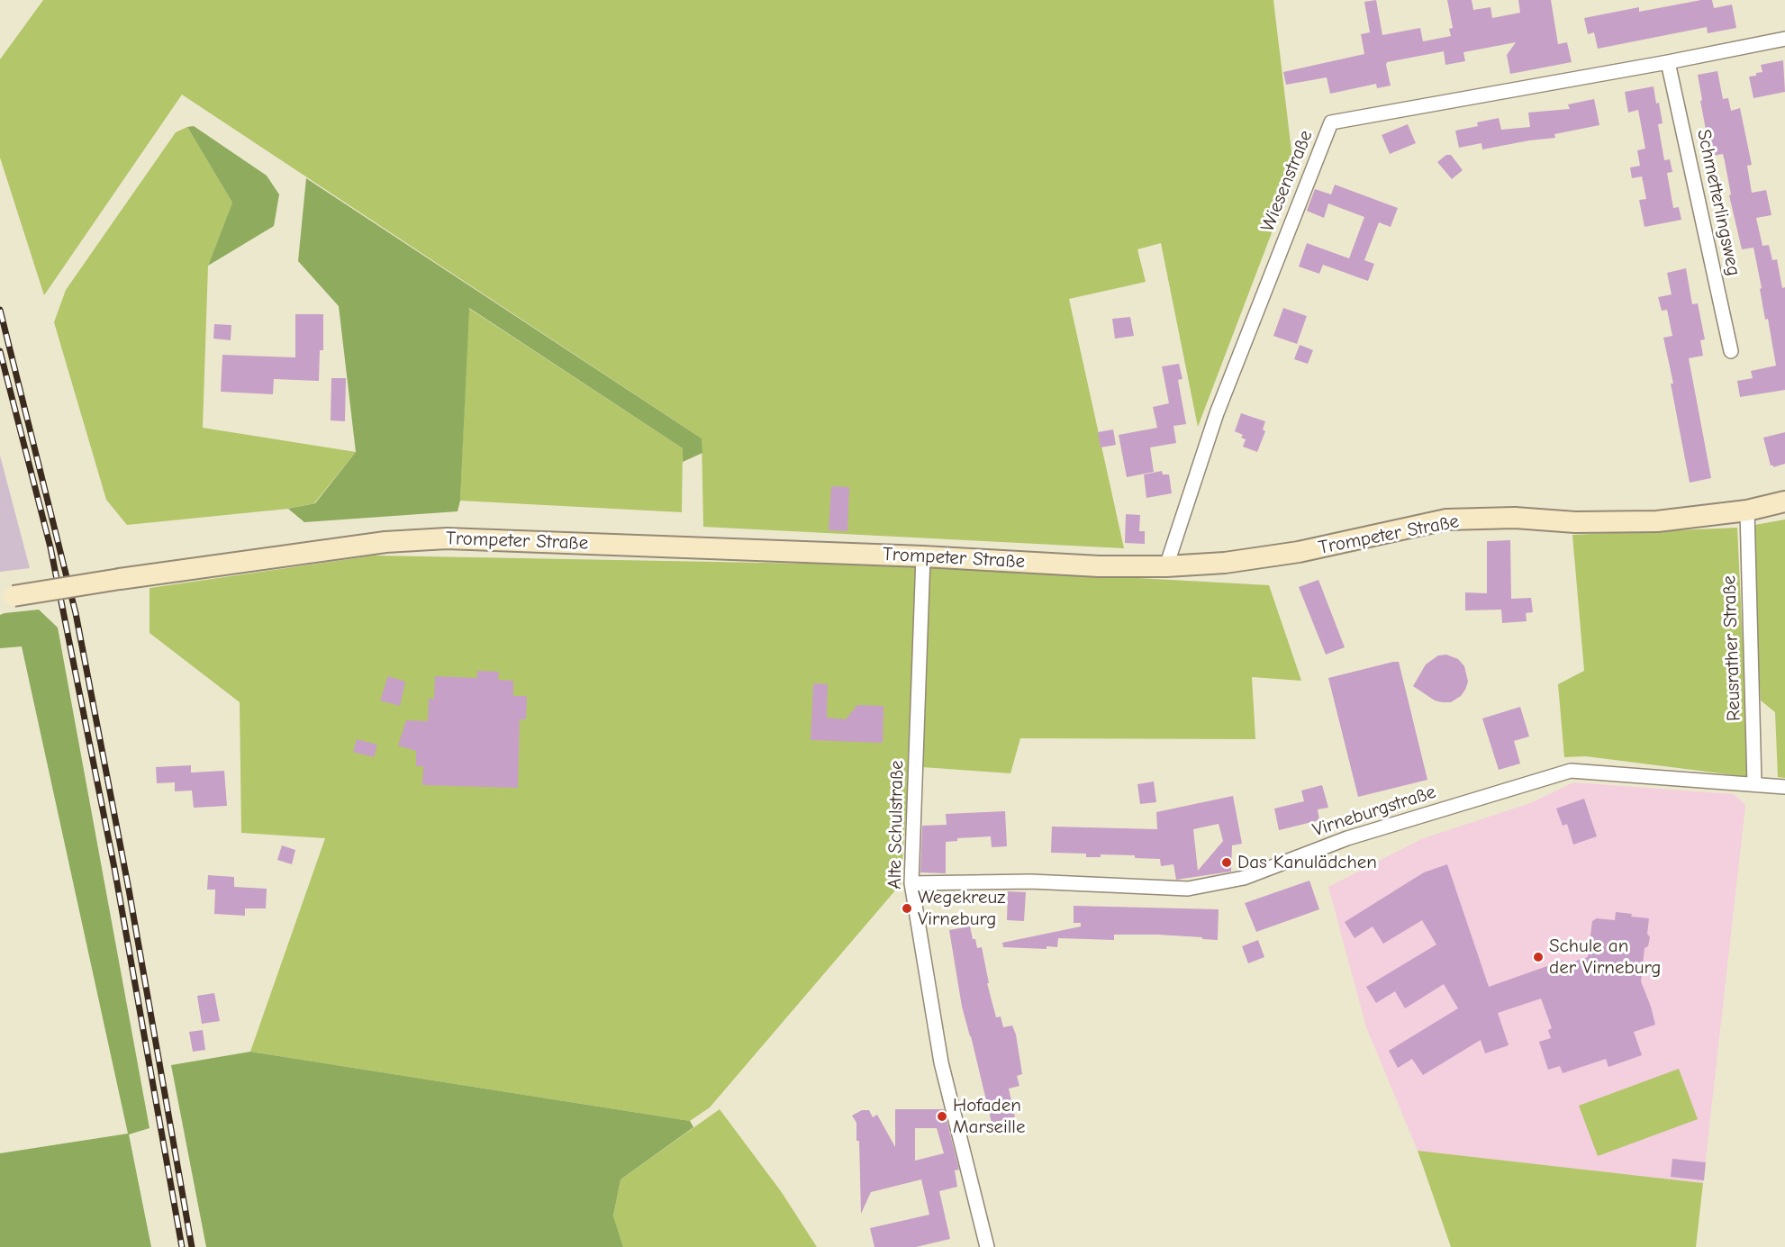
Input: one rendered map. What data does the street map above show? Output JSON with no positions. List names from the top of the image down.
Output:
{
  "streets": {
    "main road": ["Trompeter Straße"],
    "street": [
      "Wiesenstraße",
      "Schmetterlingsweg",
      "Reusrather Straße",
      "Virneburgstraße",
      "Alte Schulstraße"
    ]
  },
  "crossings": [
    ["Wiesenstraße", "Schmetterlingsweg"],
    ["Wiesenstraße", "Trompeter Straße"],
    ["Trompeter Straße", "Reusrather Straße"],
    ["Trompeter Straße", "Alte Schulstraße"],
    ["Reusrather Straße", "Virneburgstraße"],
    ["Virneburgstraße", "Alte Schulstraße"]
  ],
  "places": [
    "Das Kanulädchen",
    "Wegekreuz Virneburg",
    "Schule an der Virneburg",
    "Hofaden Marseille"
  ]
}
